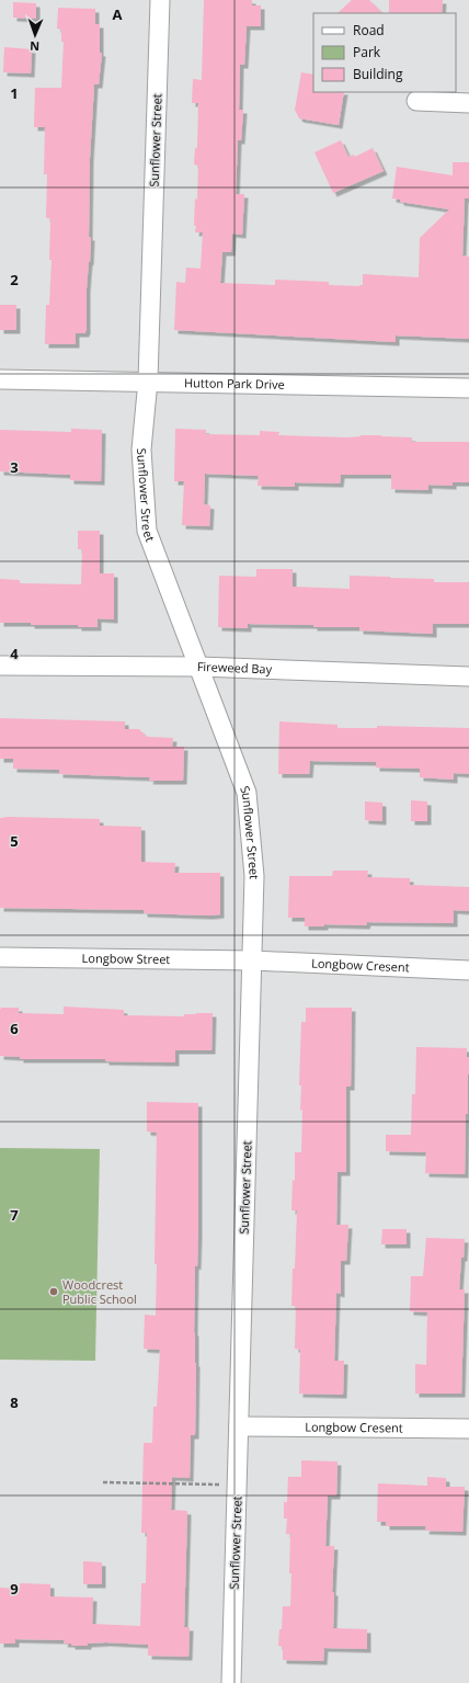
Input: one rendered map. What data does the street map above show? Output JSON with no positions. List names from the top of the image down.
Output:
{
  "streets": {
    "street": [
      "Sunflower Street",
      "Hutton Park Drive",
      "Fireweed Bay",
      "Longbow Street",
      "Longbow Cresent"
    ]
  },
  "crossings": [
    ["Sunflower Street", "Hutton Park Drive"],
    ["Sunflower Street", "Fireweed Bay"],
    ["Sunflower Street", "Longbow Street"],
    ["Sunflower Street", "Longbow Cresent"],
    ["Longbow Street", "Longbow Cresent"]
  ],
  "places": ["Woodcrest Public School"],
  "legend": ["Road", "Park", "Building"],
  "north": "bottom",
  "grid": {
    "columns": ["A"],
    "rows": [
      "1",
      "2",
      "3",
      "4",
      "5",
      "6",
      "7",
      "8",
      "9"
    ]
  }
}
